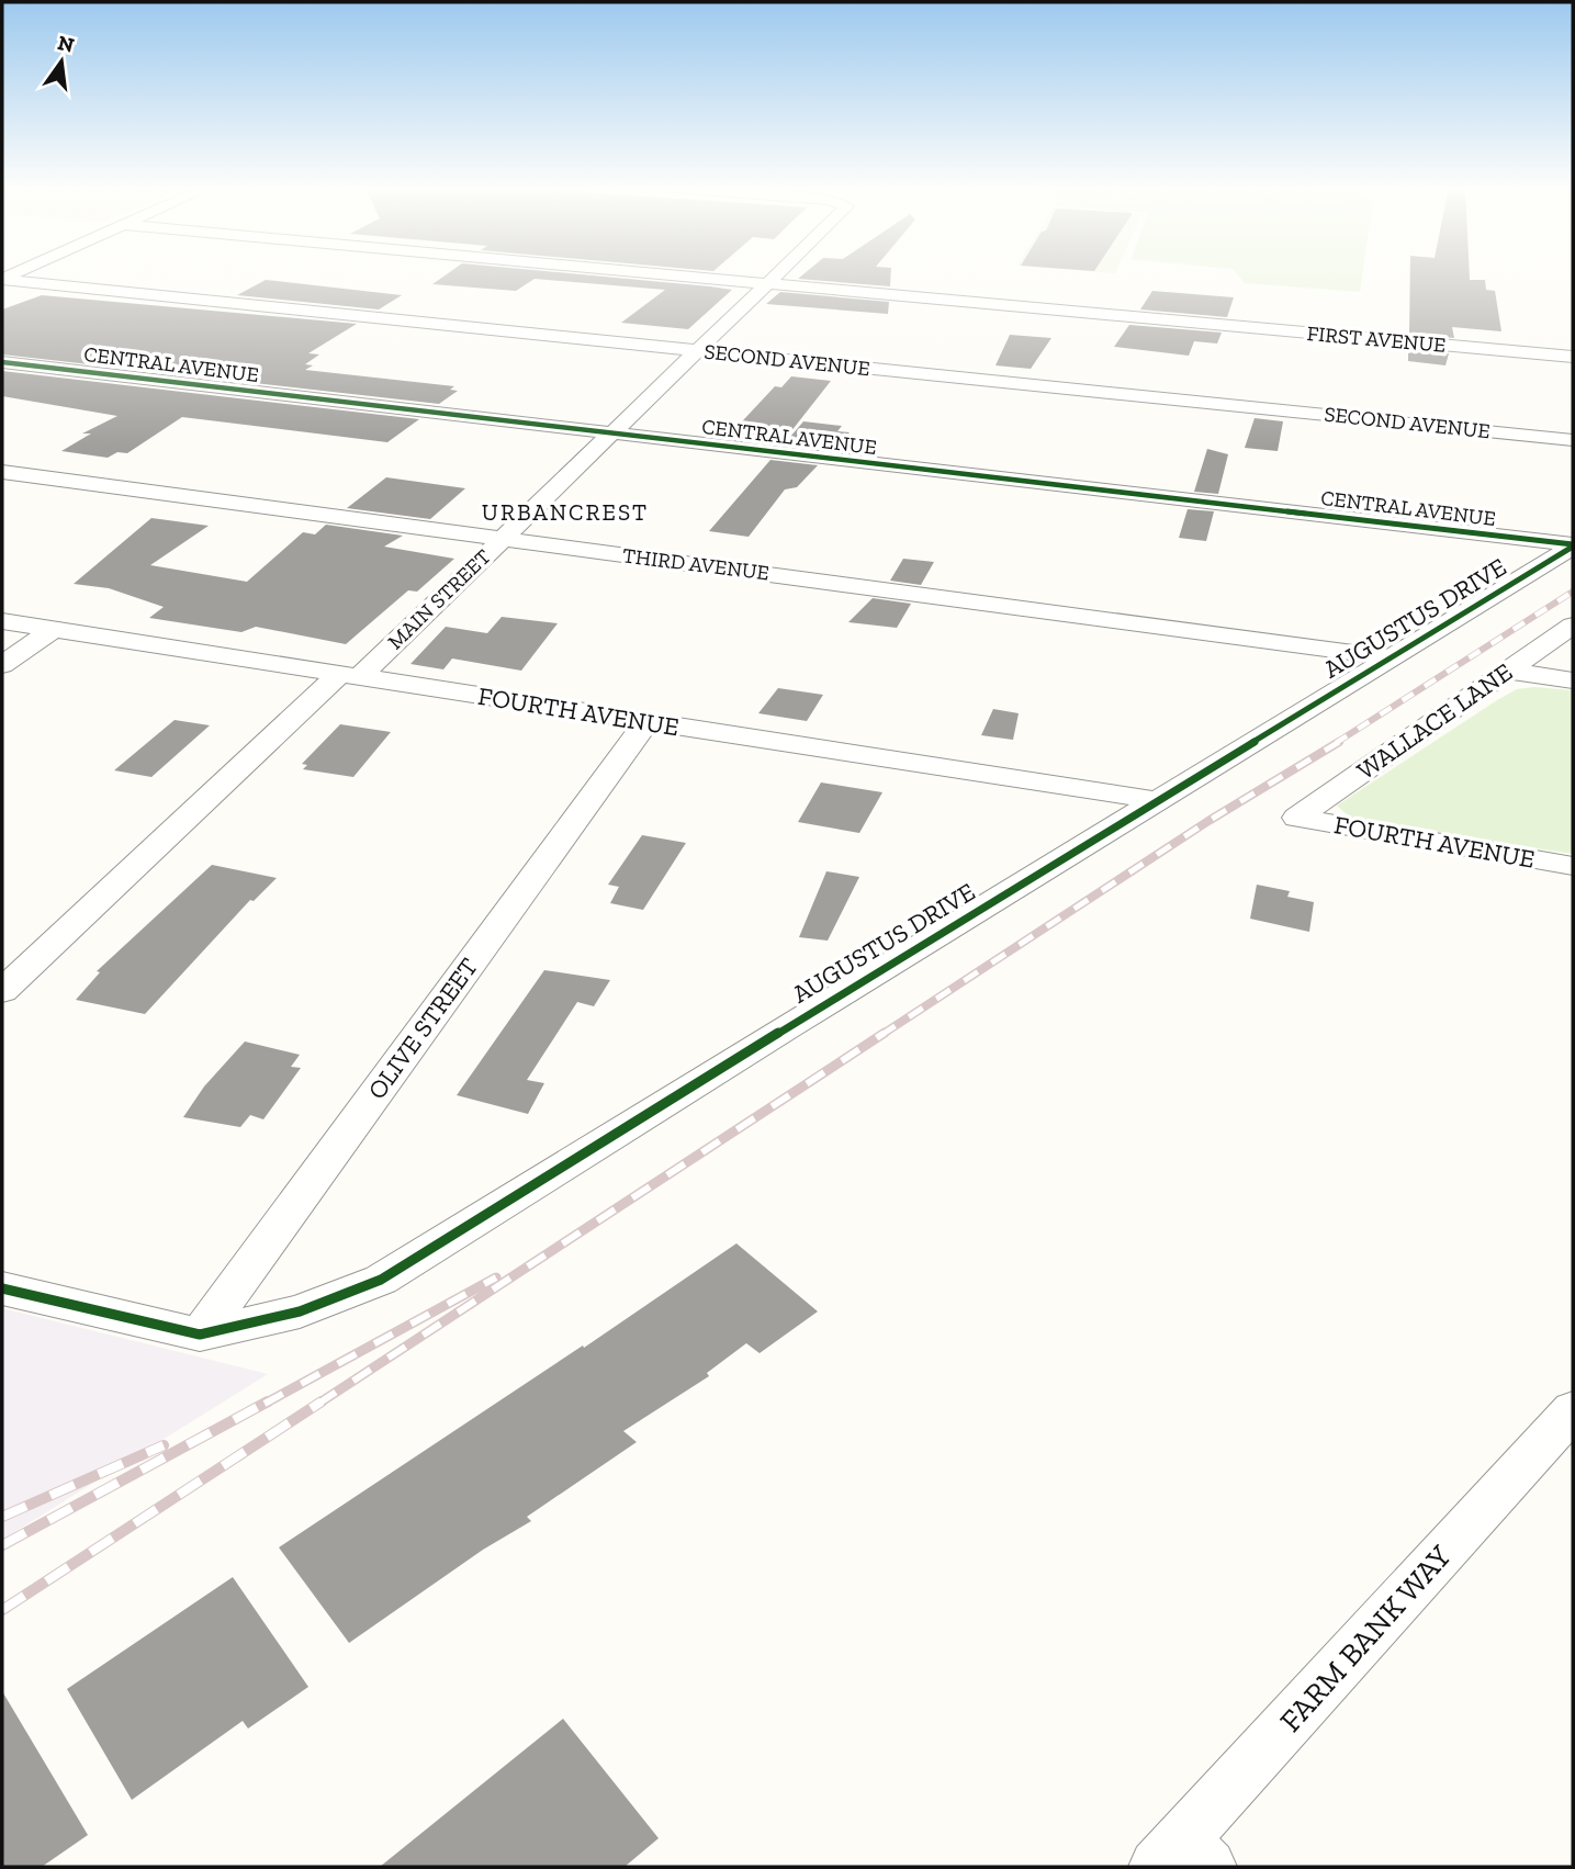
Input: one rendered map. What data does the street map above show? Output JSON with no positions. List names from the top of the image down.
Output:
{
  "streets": {
    "street": [
      "FIRST AVENUE",
      "SECOND AVENUE",
      "CENTRAL AVENUE",
      "THIRD AVENUE",
      "MAIN STREET",
      "AUGUSTUS DRIVE",
      "FOURTH AVENUE",
      "WALLACE LANE",
      "OLIVE STREET",
      "FARM BANK WAY"
    ]
  },
  "crossings": [
    ["FIRST AVENUE", "MAIN STREET"],
    ["SECOND AVENUE", "MAIN STREET"],
    ["CENTRAL AVENUE", "MAIN STREET"],
    ["CENTRAL AVENUE", "AUGUSTUS DRIVE"],
    ["THIRD AVENUE", "MAIN STREET"],
    ["THIRD AVENUE", "AUGUSTUS DRIVE"],
    ["MAIN STREET", "FOURTH AVENUE"],
    ["AUGUSTUS DRIVE", "FOURTH AVENUE"],
    ["AUGUSTUS DRIVE", "OLIVE STREET"],
    ["FOURTH AVENUE", "WALLACE LANE"],
    ["FOURTH AVENUE", "OLIVE STREET"]
  ],
  "districts": ["URBANCREST"],
  "north": "top"
}
